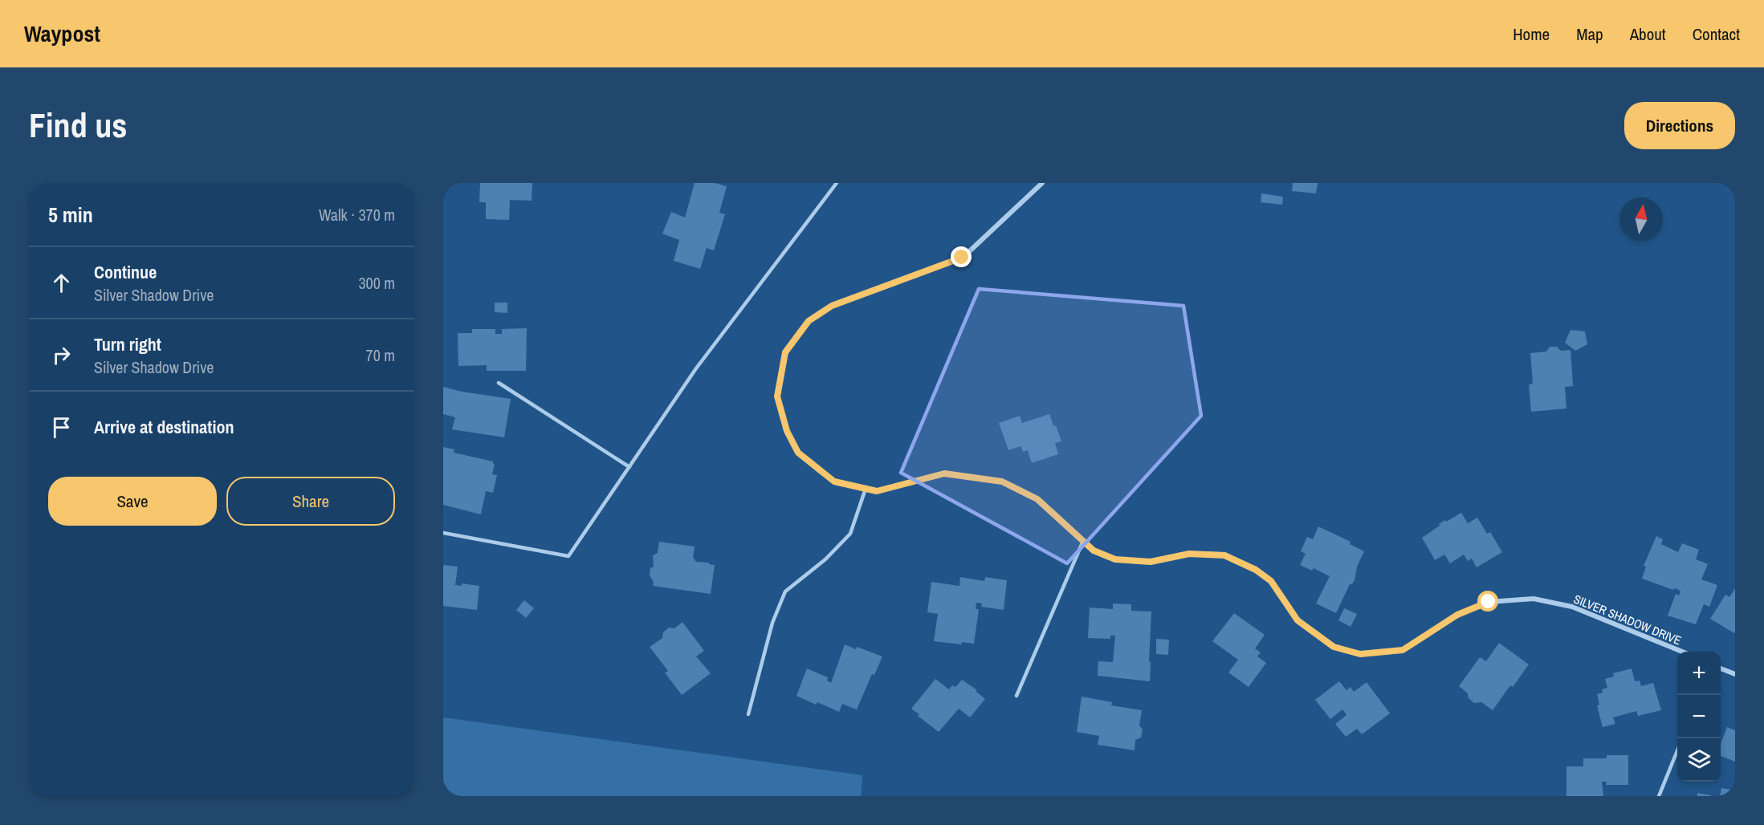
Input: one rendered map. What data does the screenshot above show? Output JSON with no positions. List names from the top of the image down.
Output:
{
  "streets": {
    "street": ["SILVER SHADOW DRIVE"]
  },
  "north": "top",
  "page": {
    "header": "Waypost",
    "nav": [
      "Home",
      "Map",
      "About",
      "Contact"
    ],
    "buttons": [
      "Directions",
      ["Save", "Share"]
    ],
    "title": "Find us",
    "heading": ["5 min", "Walk · 370 m"],
    "list": [
      ["Continue", "Silver Shadow Drive", "300 m"],
      ["Turn right", "Silver Shadow Drive", "70 m"],
      "Arrive at destination"
    ],
    "map_buttons": ["+", "−"]
  }
}
